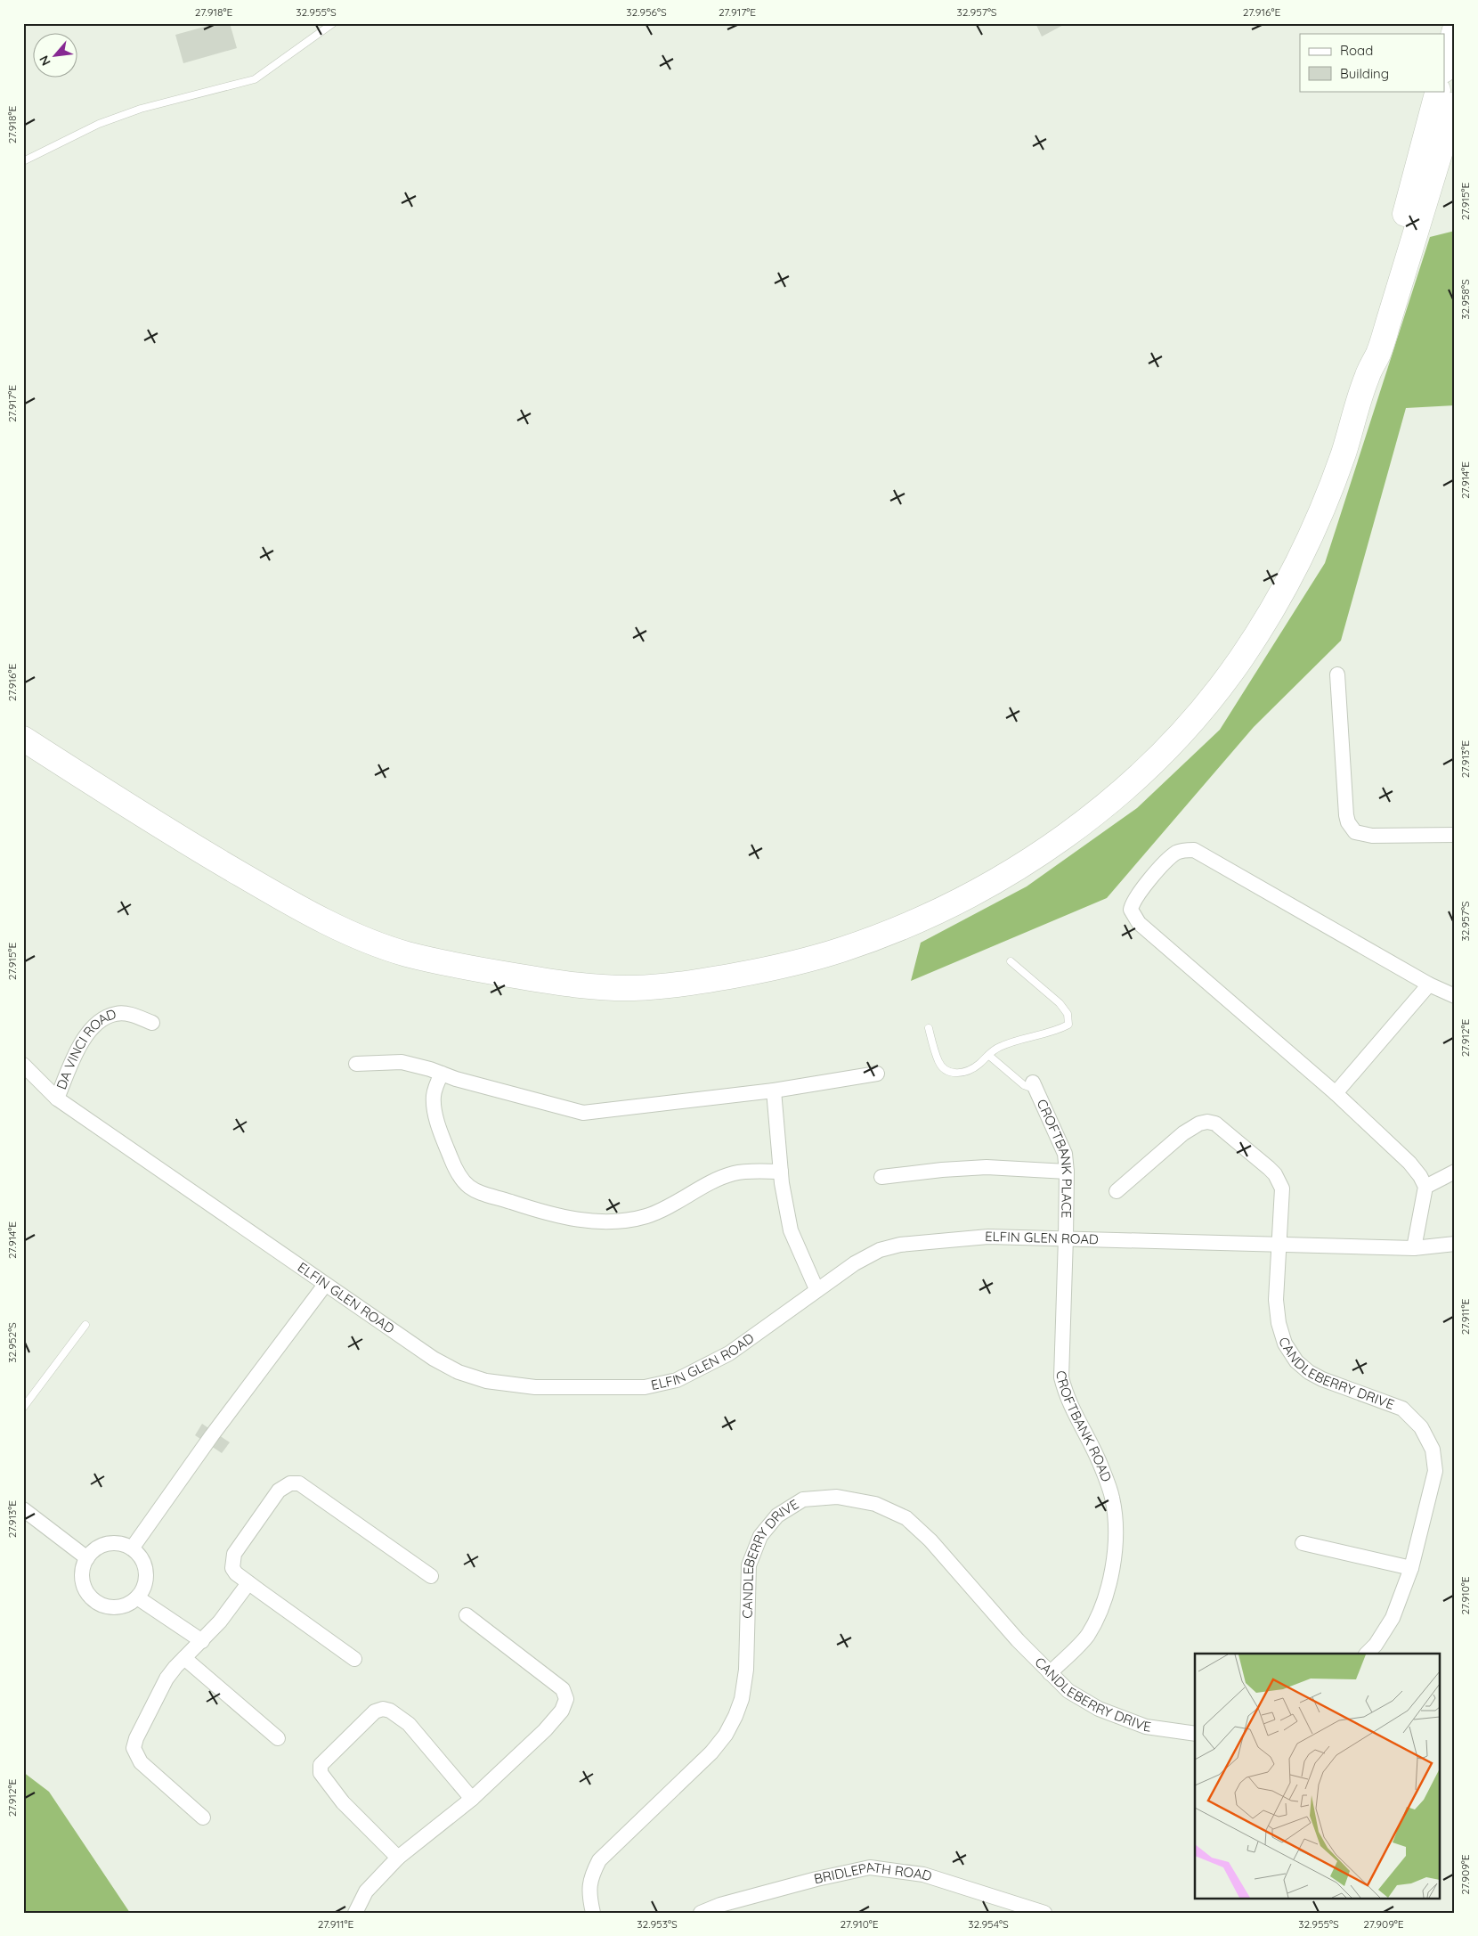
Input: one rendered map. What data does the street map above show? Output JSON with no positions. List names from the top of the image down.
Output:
{
  "streets": {
    "street": [
      "DA VINCI ROAD",
      "CROFTBANK PLACE",
      "ELFIN GLEN ROAD",
      "CANDLEBERRY DRIVE",
      "CROFTBANK ROAD",
      "BRIDLEPATH ROAD"
    ]
  },
  "crossings": [
    ["DA VINCI ROAD", "ELFIN GLEN ROAD"],
    ["CROFTBANK PLACE", "ELFIN GLEN ROAD"],
    ["CROFTBANK PLACE", "CROFTBANK ROAD"],
    ["ELFIN GLEN ROAD", "CANDLEBERRY DRIVE"],
    ["ELFIN GLEN ROAD", "CROFTBANK ROAD"],
    ["CANDLEBERRY DRIVE", "CROFTBANK ROAD"]
  ],
  "legend": ["Road", "Building"],
  "north": "bottom left",
  "coordinates": [
    "27.918°E",
    "32.955°S",
    "32.956°S",
    "27.917°E",
    "32.957°S",
    "27.916°E",
    "27.915°E",
    "32.958°S",
    "27.914°E",
    "27.913°E",
    "27.912°E",
    "27.911°E",
    "32.952°S",
    "27.910°E",
    "27.909°E",
    "32.953°S",
    "32.954°S"
  ]
}
